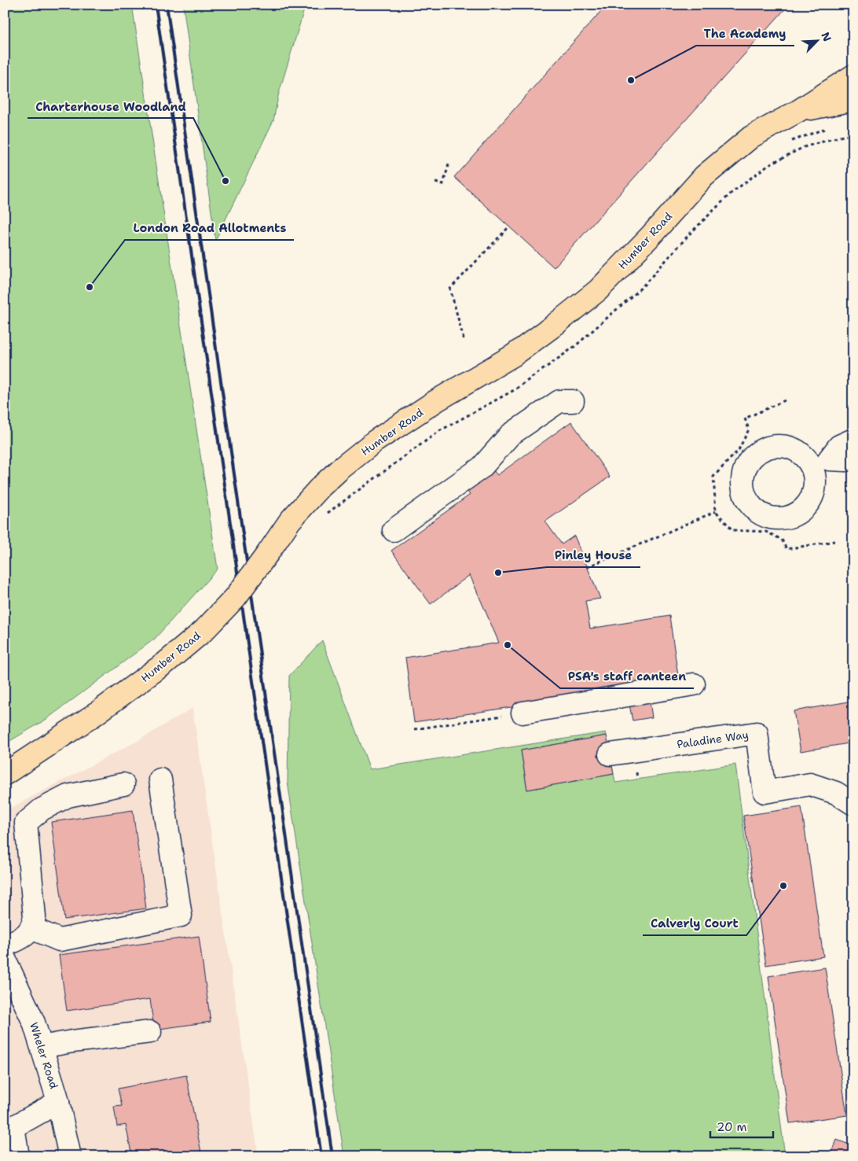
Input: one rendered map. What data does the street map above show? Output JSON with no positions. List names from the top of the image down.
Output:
{
  "streets": {
    "main road": ["Humber Road"],
    "street": ["Paladine Way", "Wheler Road"]
  },
  "places": [
    "The Academy",
    "Charterhouse Woodland",
    "London Road Allotments",
    "Pinley House",
    "PSA's staff canteen",
    "Calverly Court"
  ],
  "scale_bar": "20 m",
  "north": "top right"
}
